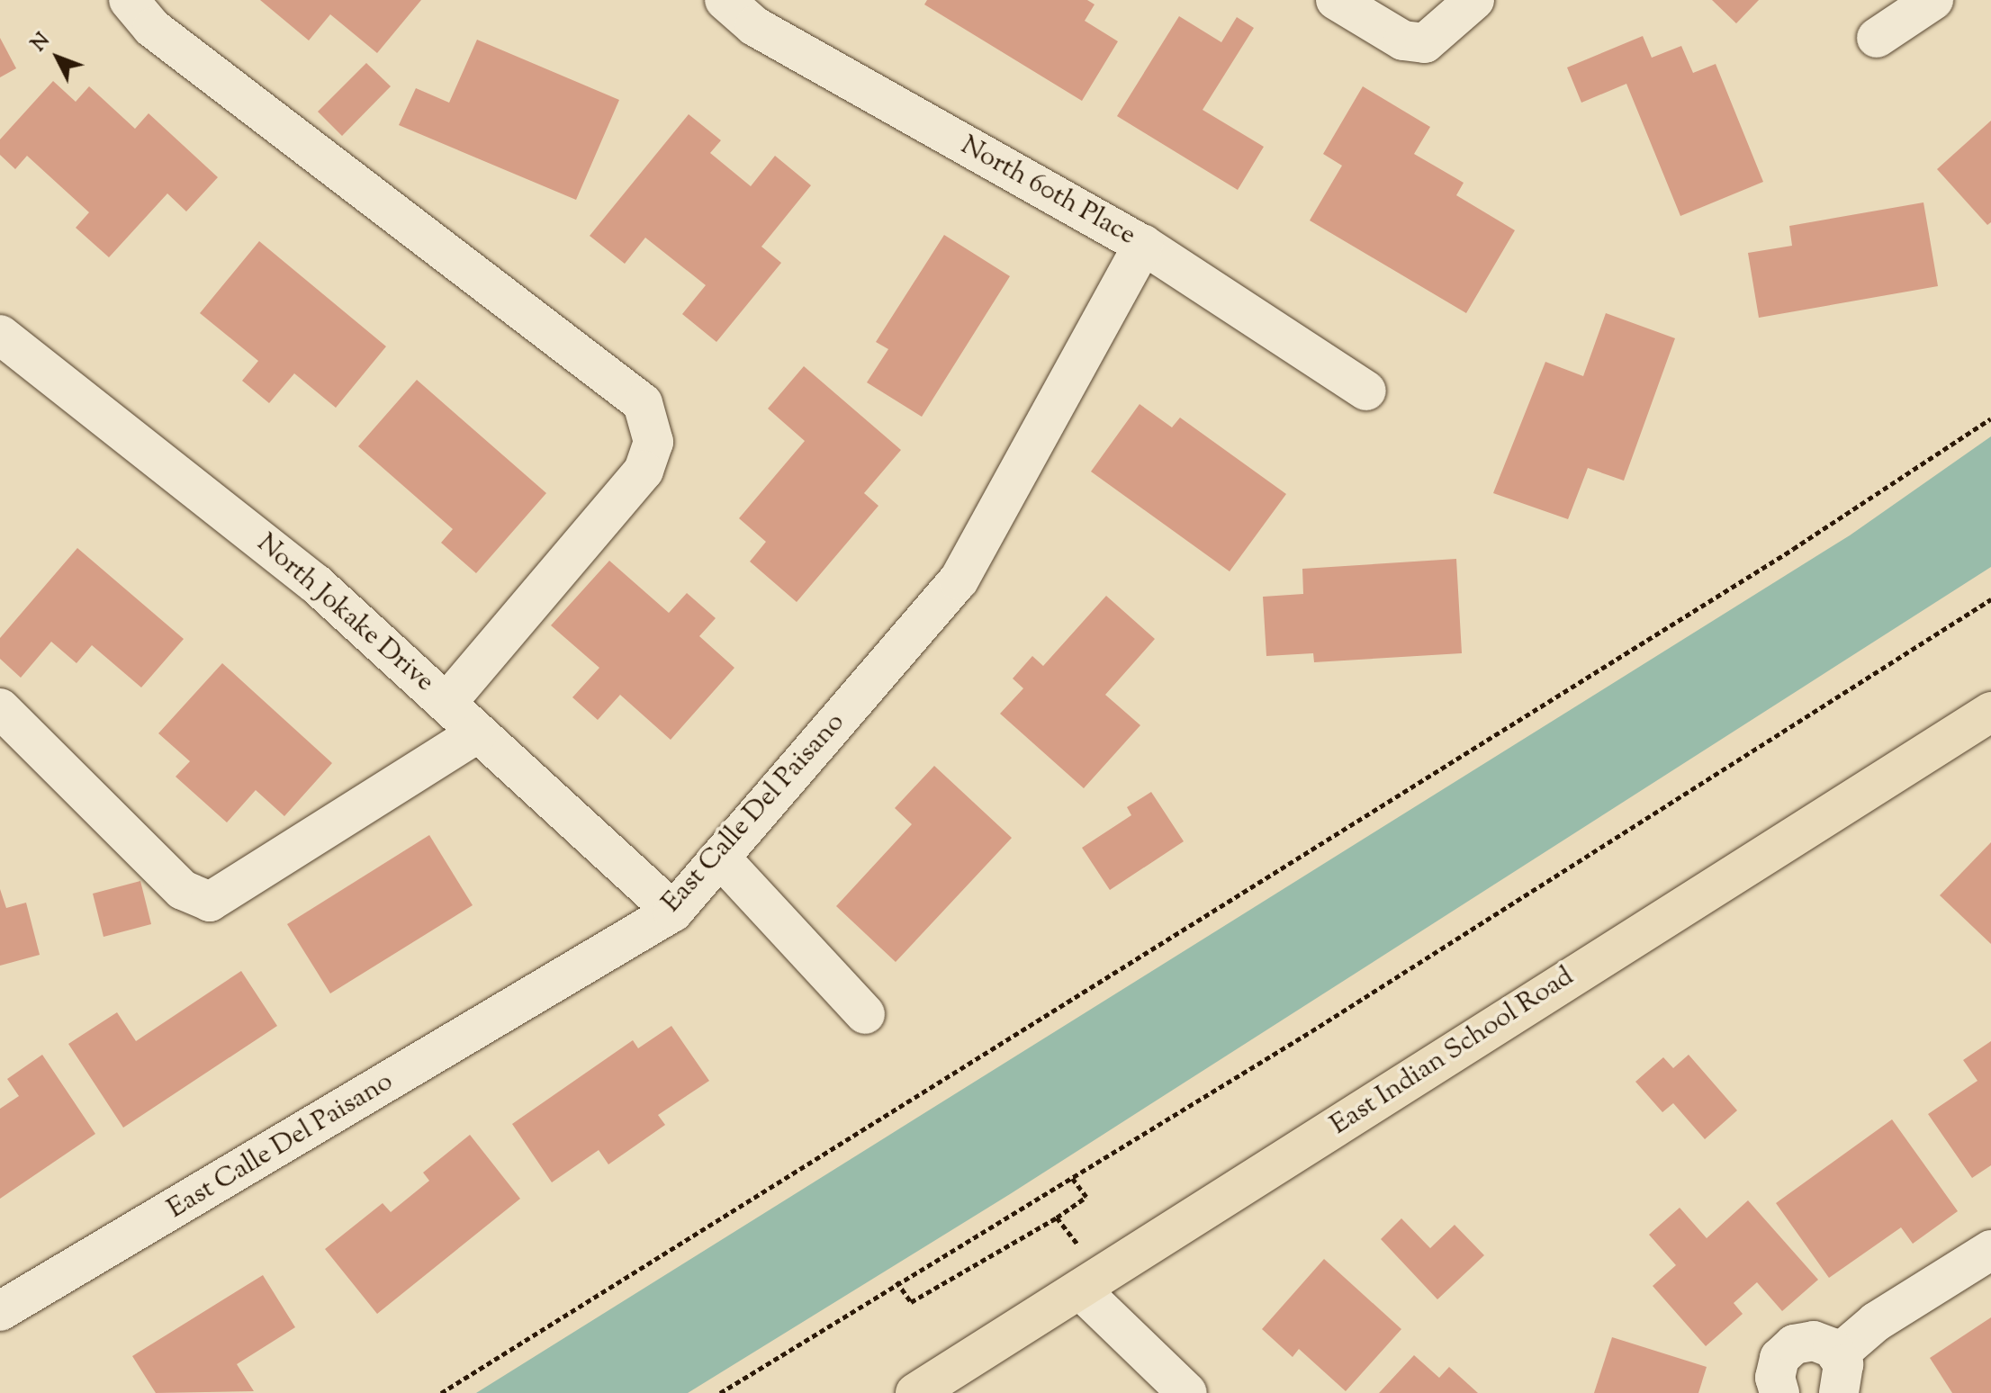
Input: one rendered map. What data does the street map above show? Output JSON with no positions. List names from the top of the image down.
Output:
{
  "streets": {
    "main road": ["East Indian School Road"],
    "street": ["North 60th Place", "North Jokake Drive", "East Calle Del Paisano"]
  },
  "crossings": [
    ["North 60th Place", "East Calle Del Paisano"],
    ["North Jokake Drive", "East Calle Del Paisano"]
  ],
  "north": "top left"
}
